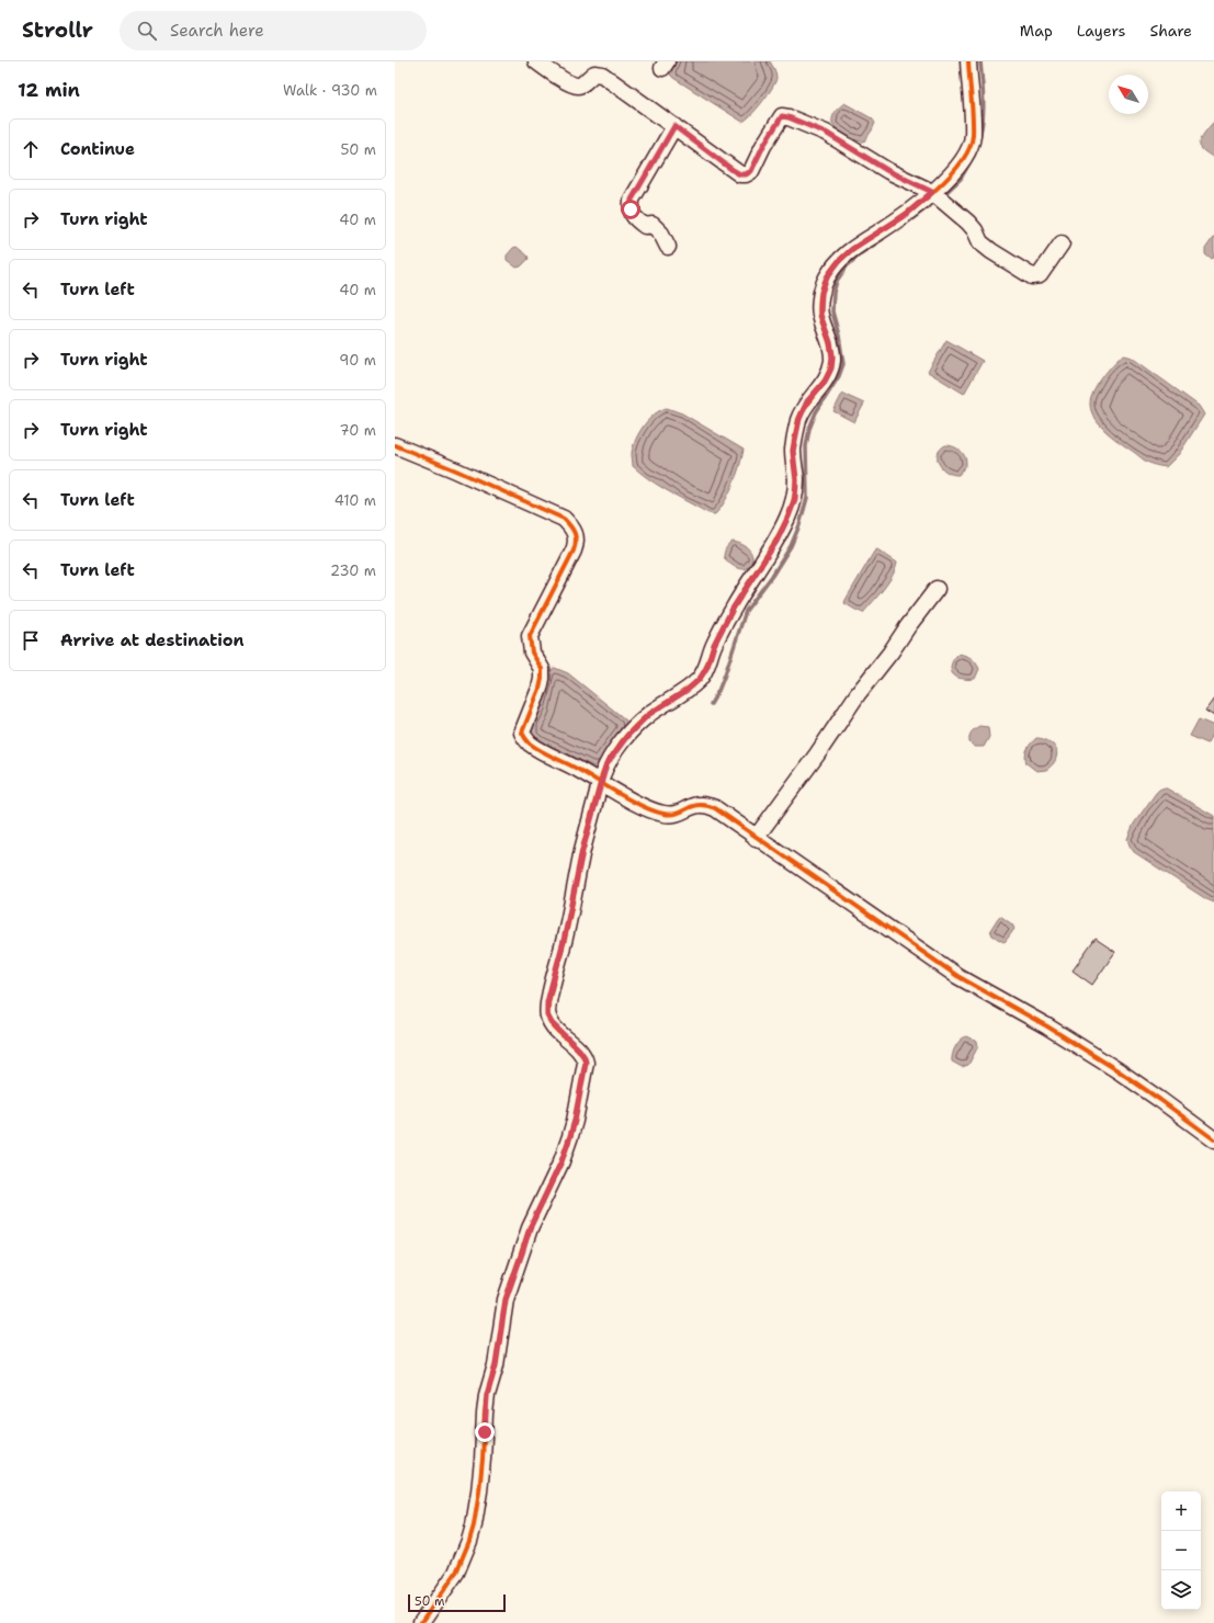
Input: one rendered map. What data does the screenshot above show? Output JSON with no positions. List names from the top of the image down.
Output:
{
  "scale_bar": "50 m",
  "north": "top left",
  "page": {
    "header": "Strollr",
    "search": "Search here",
    "nav": ["Map", "Layers", "Share"],
    "heading": ["12 min", "Walk · 930 m"],
    "list": [
      ["Continue", "50 m"],
      ["Turn right", "40 m"],
      ["Turn left", "40 m"],
      ["Turn right", "90 m"],
      ["Turn right", "70 m"],
      ["Turn left", "410 m"],
      ["Turn left", "230 m"],
      "Arrive at destination"
    ],
    "map_buttons": ["+", "−"],
    "scale": "50 m"
  }
}
